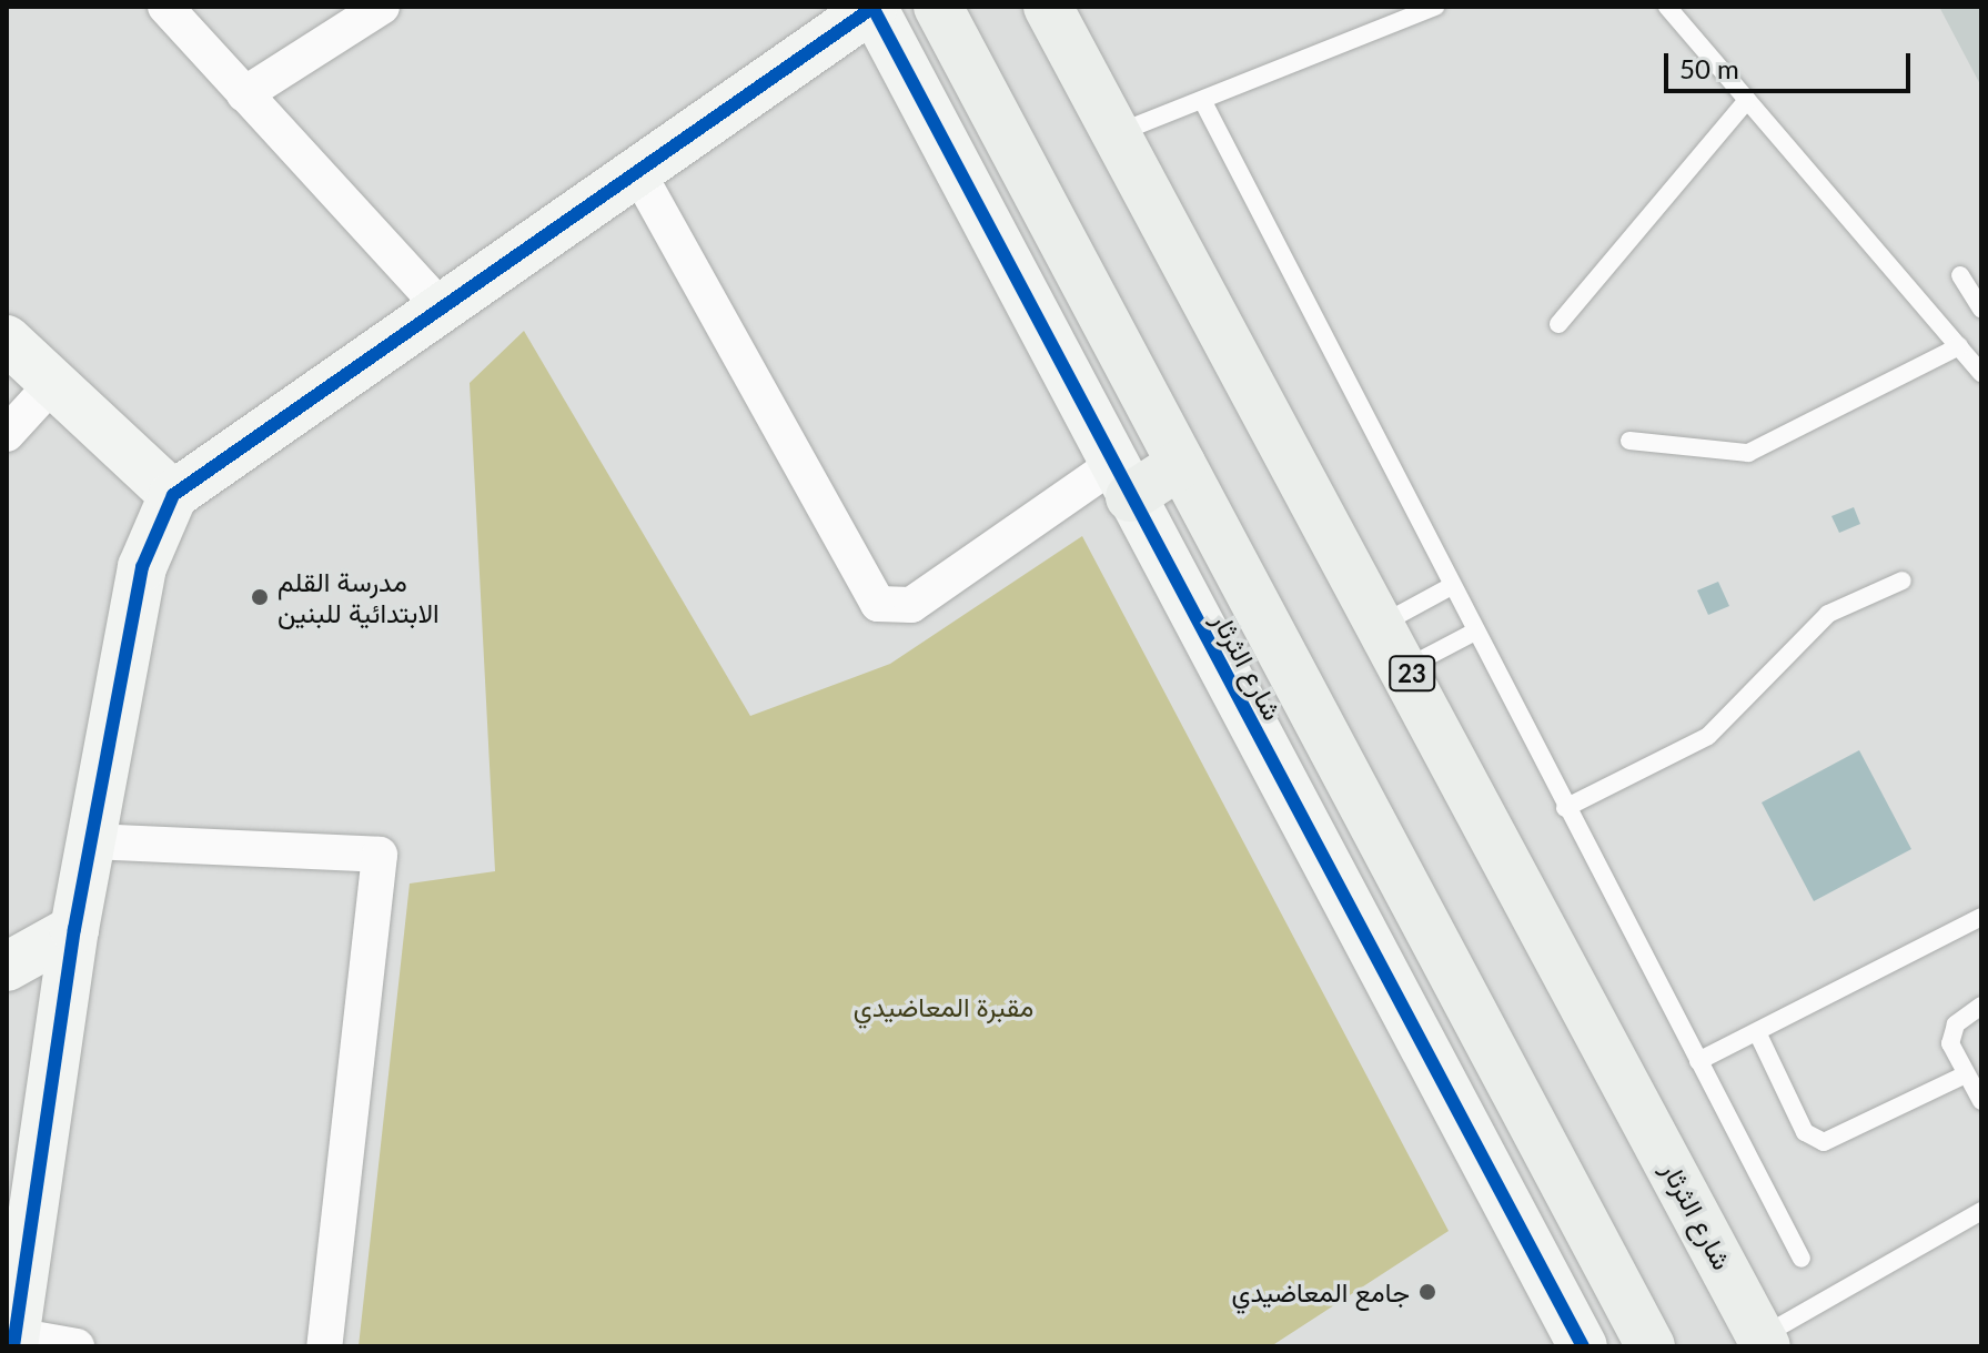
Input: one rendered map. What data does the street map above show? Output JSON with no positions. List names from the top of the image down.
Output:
{
  "streets": {
    "main road": ["شارع الثرثار", "23"]
  },
  "parks": ["مقبرة المعاضيدي"],
  "places": ["مدرسة القلم الابتدائية للبنين", "جامع المعاضيدي"],
  "scale_bar": "50 m"
}
